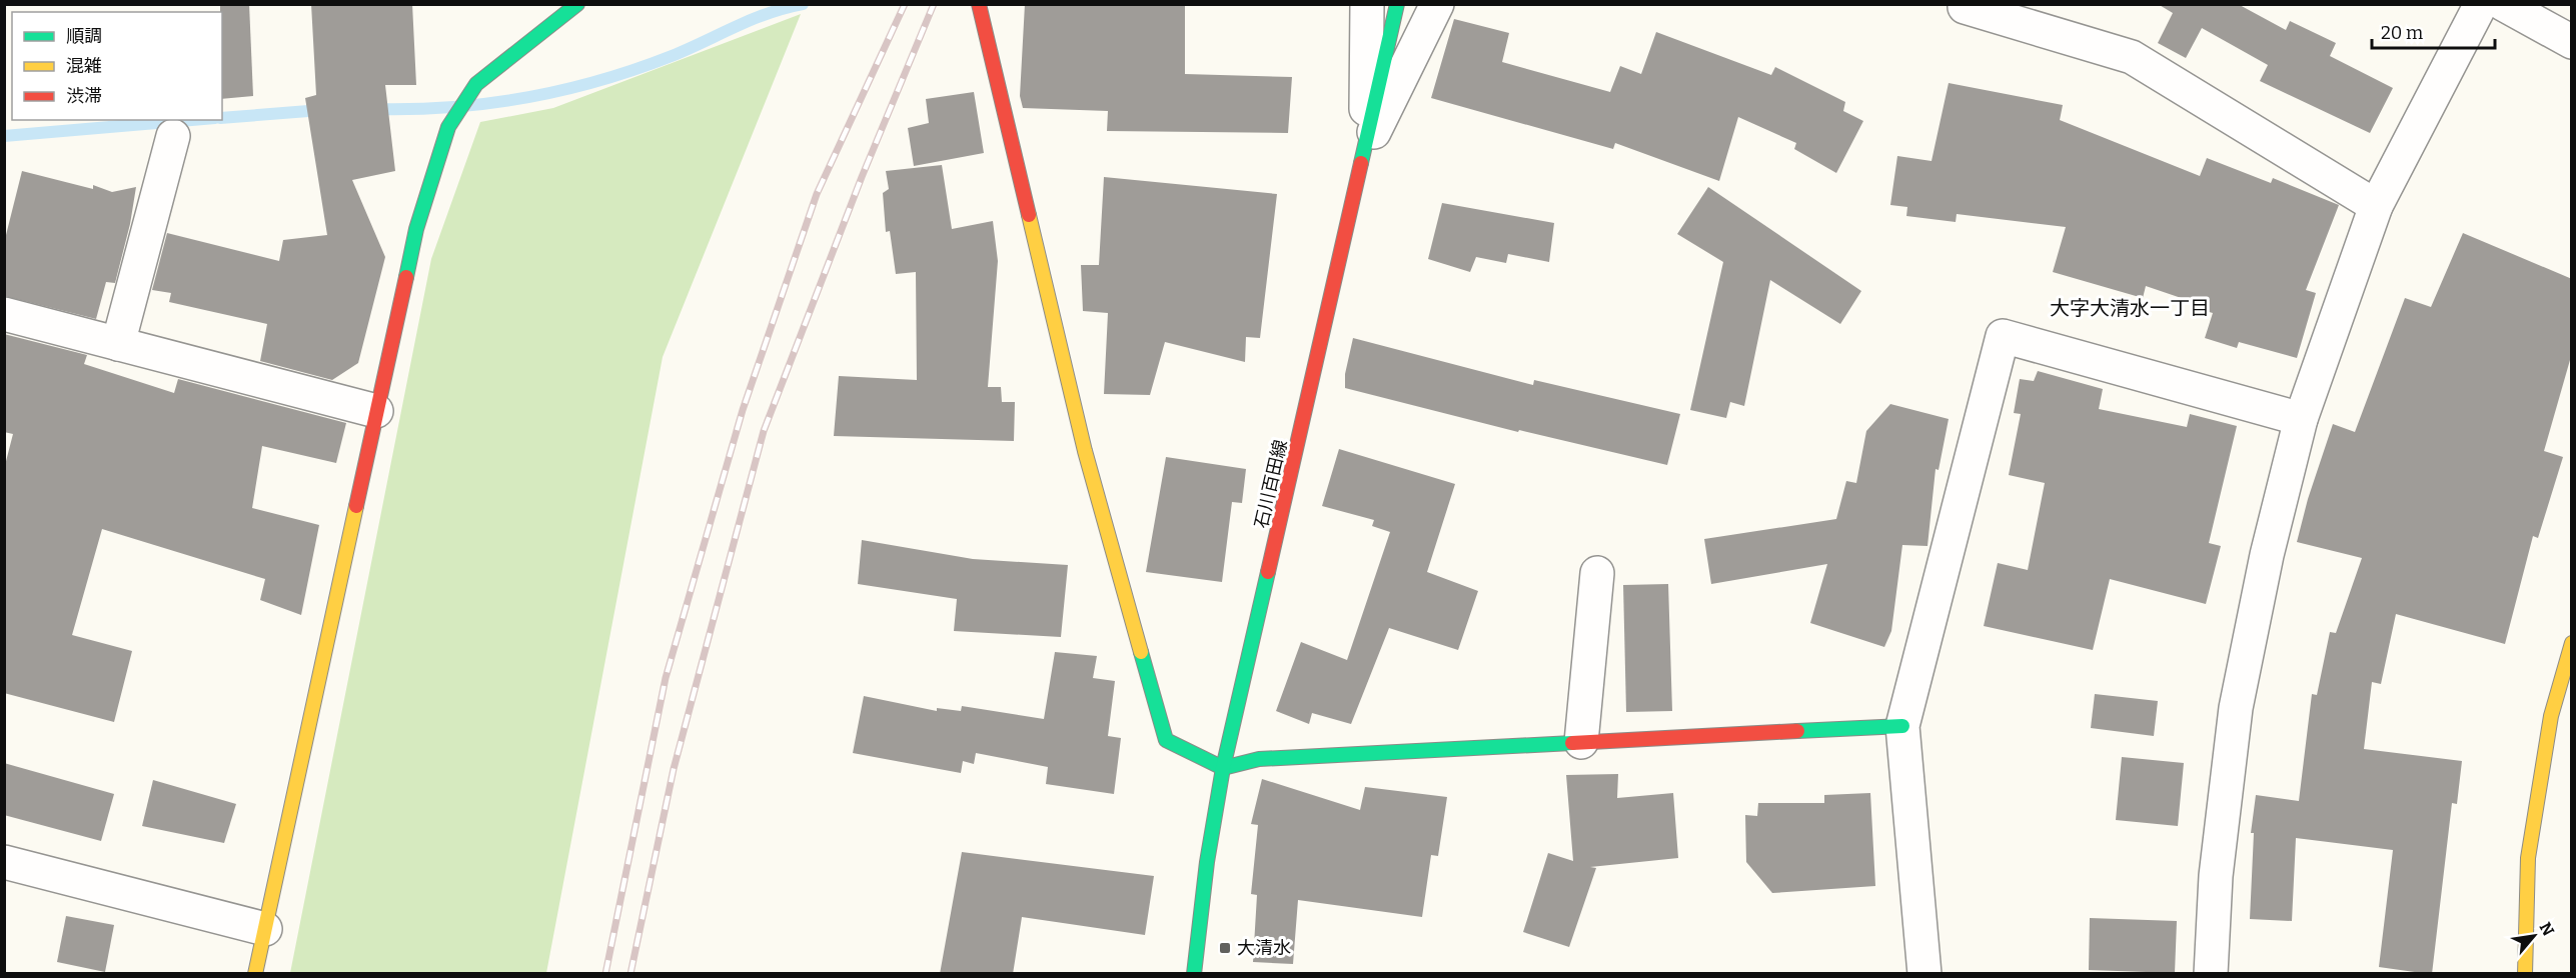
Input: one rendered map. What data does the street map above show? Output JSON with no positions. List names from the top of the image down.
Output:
{
  "streets": {
    "street": ["石川百田線"]
  },
  "districts": ["大字大清水一丁目"],
  "places": {
    "transit": ["大清水"]
  },
  "legend": ["順調", "混雑", "渋滞"],
  "scale_bar": "20 m",
  "north": "top right"
}
